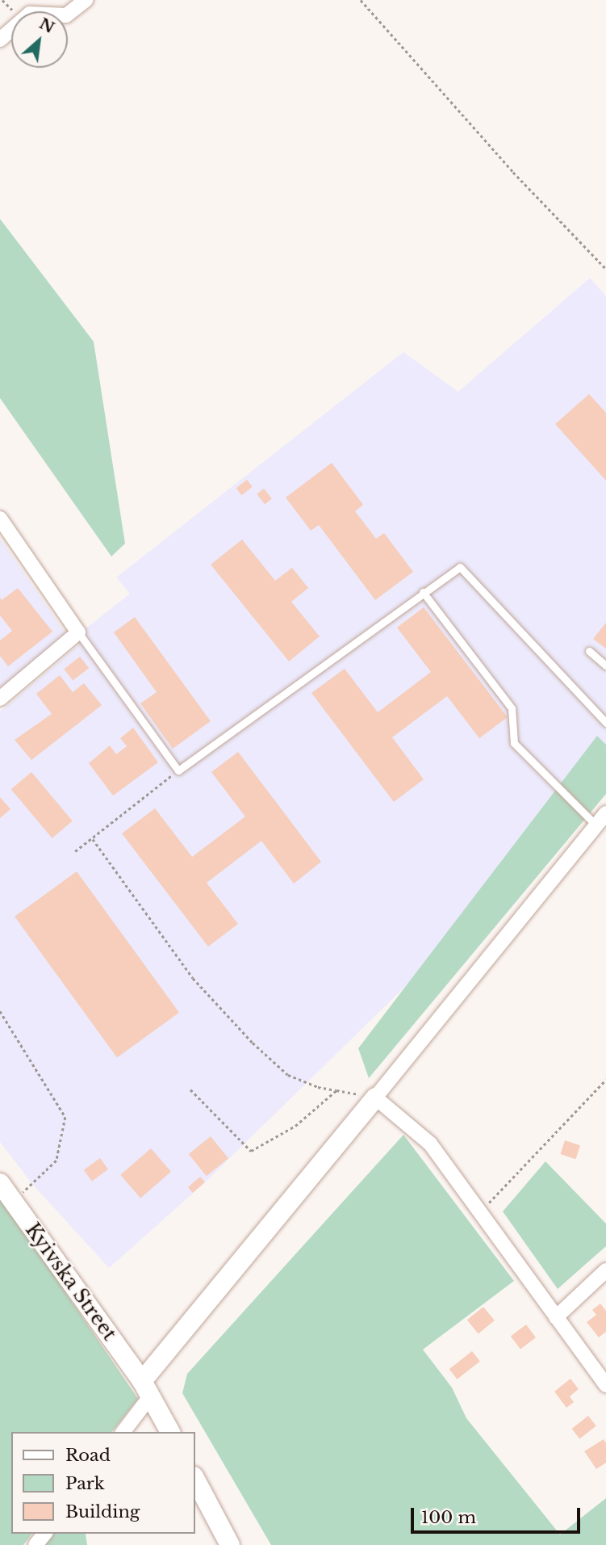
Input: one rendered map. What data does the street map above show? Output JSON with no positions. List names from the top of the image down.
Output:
{
  "streets": {
    "street": ["Kyivska Street"]
  },
  "legend": ["Road", "Park", "Building"],
  "scale_bar": "100 m",
  "north": "top right"
}
